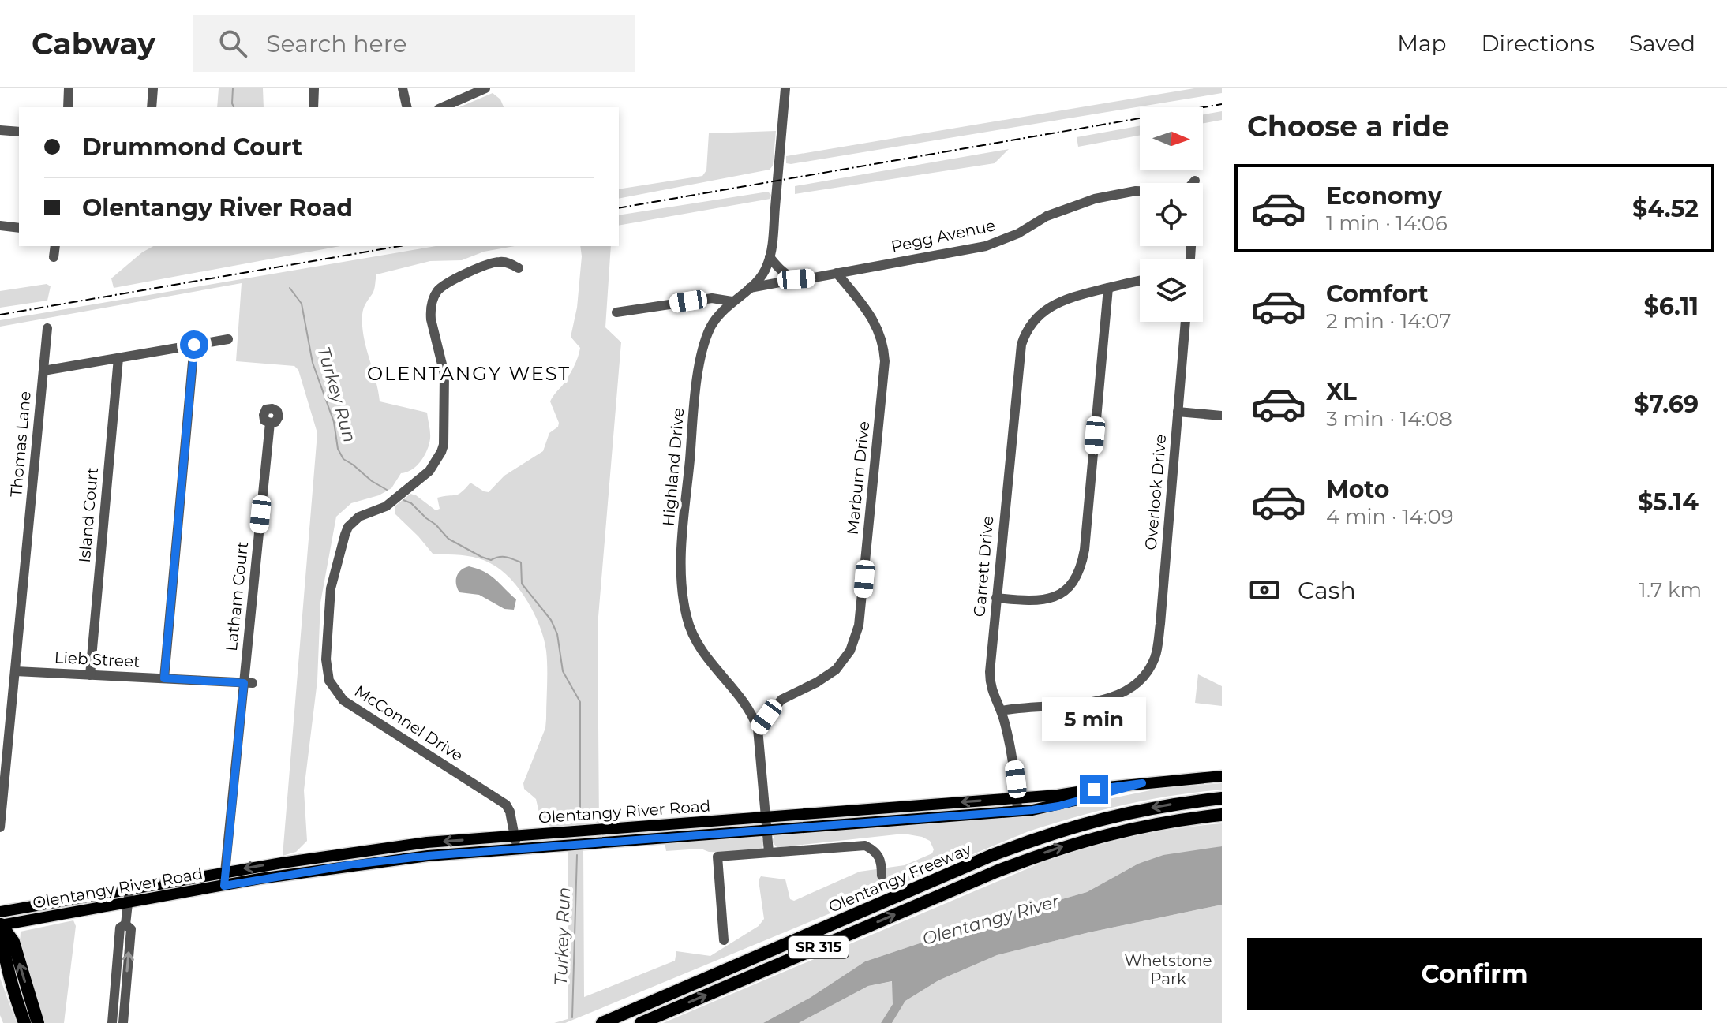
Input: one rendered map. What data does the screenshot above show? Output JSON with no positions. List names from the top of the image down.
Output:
{
  "streets": {
    "highway": ["Olentangy Freeway", "SR 315"],
    "main road": ["Olentangy River Road"],
    "street": [
      "Pegg Avenue",
      "Thomas Lane",
      "Highland Drive",
      "Marburn Drive",
      "Overlook Drive",
      "Island Court",
      "Garrett Drive",
      "Latham Court",
      "Lieb Street",
      "McConnel Drive"
    ]
  },
  "crossings": [
    ["Pegg Avenue", "Highland Drive"],
    ["Pegg Avenue", "Marburn Drive"],
    ["Thomas Lane", "Lieb Street"],
    ["Highland Drive", "Marburn Drive"],
    ["Highland Drive", "Olentangy River Road"],
    ["Overlook Drive", "Garrett Drive"],
    ["Island Court", "Lieb Street"],
    ["Garrett Drive", "Olentangy River Road"],
    ["Latham Court", "Lieb Street"],
    ["Latham Court", "Olentangy River Road"],
    ["McConnel Drive", "Olentangy River Road"]
  ],
  "districts": ["OLENTANGY WEST"],
  "water": ["Turkey Run", "Olentangy River"],
  "parks": ["Whetstone Park"],
  "north": "right",
  "page": {
    "header": "Cabway",
    "search": "Search here",
    "nav": ["Map", "Directions", "Saved"],
    "heading": "Choose a ride",
    "banner": ["Drummond Court", "Olentangy River Road"],
    "list": [
      {
        "name": "Economy",
        "note": "1 min · 14:06",
        "value": "$4.52"
      },
      {
        "name": "Comfort",
        "note": "2 min · 14:07",
        "value": "$6.11"
      },
      {
        "name": "XL",
        "note": "3 min · 14:08",
        "value": "$7.69"
      },
      {
        "name": "Moto",
        "note": "4 min · 14:09",
        "value": "$5.14"
      }
    ],
    "pay": ["Cash", "1.7 km"],
    "bubble": "5 min",
    "buttons": "Confirm"
  }
}
